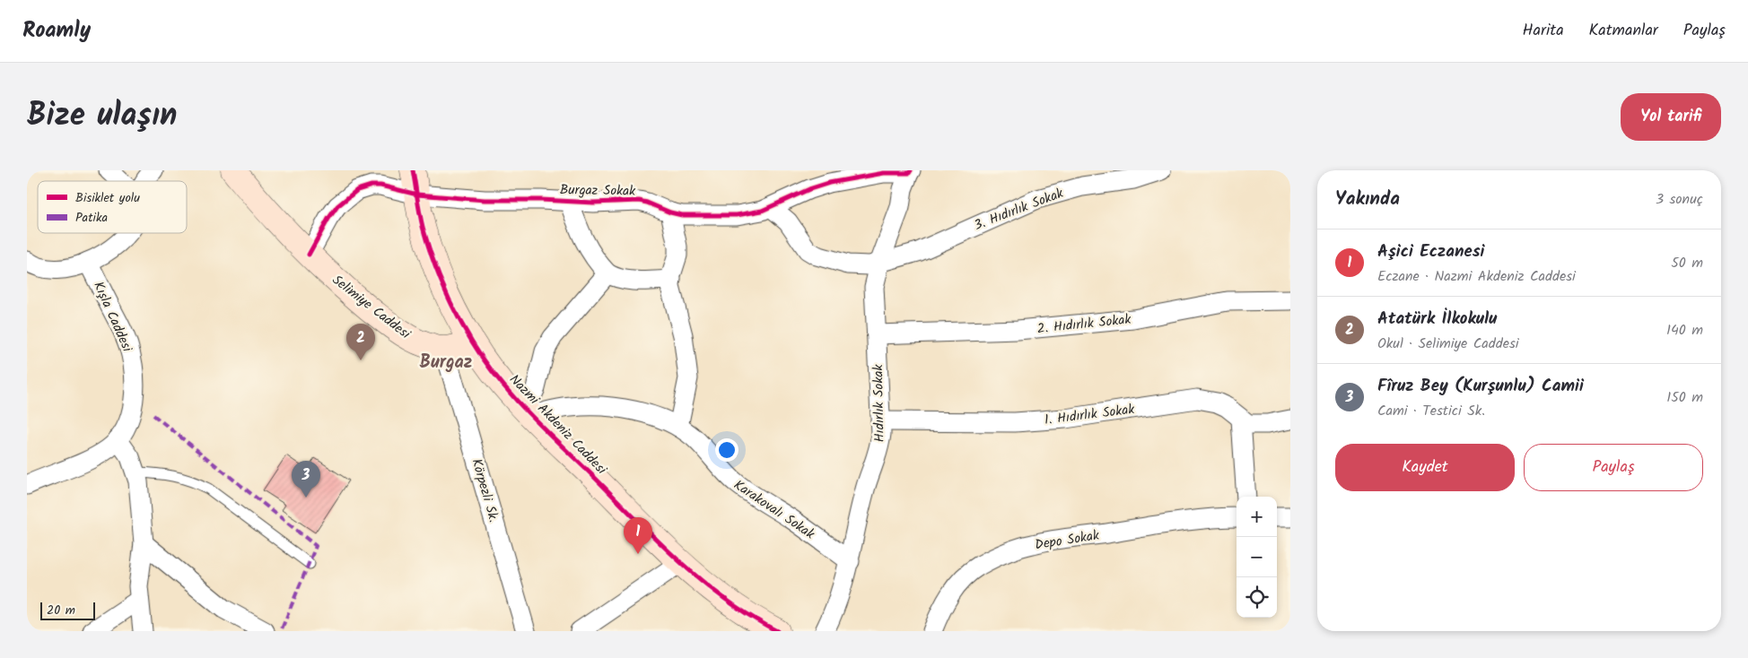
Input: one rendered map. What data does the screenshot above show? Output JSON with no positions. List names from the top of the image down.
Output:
{
  "streets": {
    "street": [
      "Burgaz Sokak",
      "3. Hıdırlık Sokak",
      "Selimiye Caddesi",
      "Kışla Caddesi",
      "2. Hıdırlık Sokak",
      "Hıdırlık Sokak",
      "1. Hıdırlık Sokak",
      "Nazmi Akdeniz Caddesi",
      "Körpezli Sk.",
      "Karakovalı Sokak",
      "Depo Sokak"
    ]
  },
  "crossings": [
    ["Burgaz Sokak", "Selimiye Caddesi"],
    ["Burgaz Sokak", "Hıdırlık Sokak"],
    ["Burgaz Sokak", "Nazmi Akdeniz Caddesi"],
    ["3. Hıdırlık Sokak", "Hıdırlık Sokak"],
    ["Selimiye Caddesi", "Nazmi Akdeniz Caddesi"],
    ["Selimiye Caddesi", "Körpezli Sk."],
    ["2. Hıdırlık Sokak", "Hıdırlık Sokak"],
    ["Hıdırlık Sokak", "1. Hıdırlık Sokak"],
    ["Hıdırlık Sokak", "Karakovalı Sokak"],
    ["Nazmi Akdeniz Caddesi", "Karakovalı Sokak"]
  ],
  "districts": ["Burgaz"],
  "legend": ["Bisiklet yolu", "Patika"],
  "scale_bar": "20 m",
  "page": {
    "header": "Roamly",
    "nav": ["Harita", "Katmanlar", "Paylaş"],
    "title": "Bize ulaşın",
    "buttons": [
      "Yol tarifi",
      ["Kaydet", "Paylaş"]
    ],
    "heading": ["Yakında", "3 sonuç"],
    "list": [
      {
        "mark": "1",
        "name": "Aşici Eczanesi",
        "note": "Eczane · Nazmi Akdeniz Caddesi",
        "value": "50 m"
      },
      {
        "mark": "2",
        "name": "Atatürk İlkokulu",
        "note": "Okul · Selimiye Caddesi",
        "value": "140 m"
      },
      {
        "mark": "3",
        "name": "Fîruz Bey (Kurşunlu) Camii",
        "note": "Cami · Testici Sk.",
        "value": "150 m"
      }
    ],
    "pins": ["2", "3", "1"],
    "map_buttons": ["+", "−"],
    "scale": "20 m"
  }
}
